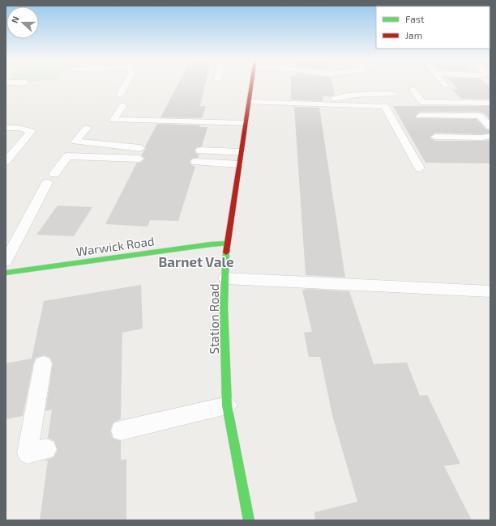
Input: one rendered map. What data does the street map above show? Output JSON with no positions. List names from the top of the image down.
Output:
{
  "streets": {
    "main road": ["Warwick Road", "Station Road"]
  },
  "crossings": [
    ["Warwick Road", "Station Road"]
  ],
  "districts": ["Barnet Vale"],
  "legend": ["Fast", "Jam"],
  "north": "left"
}
